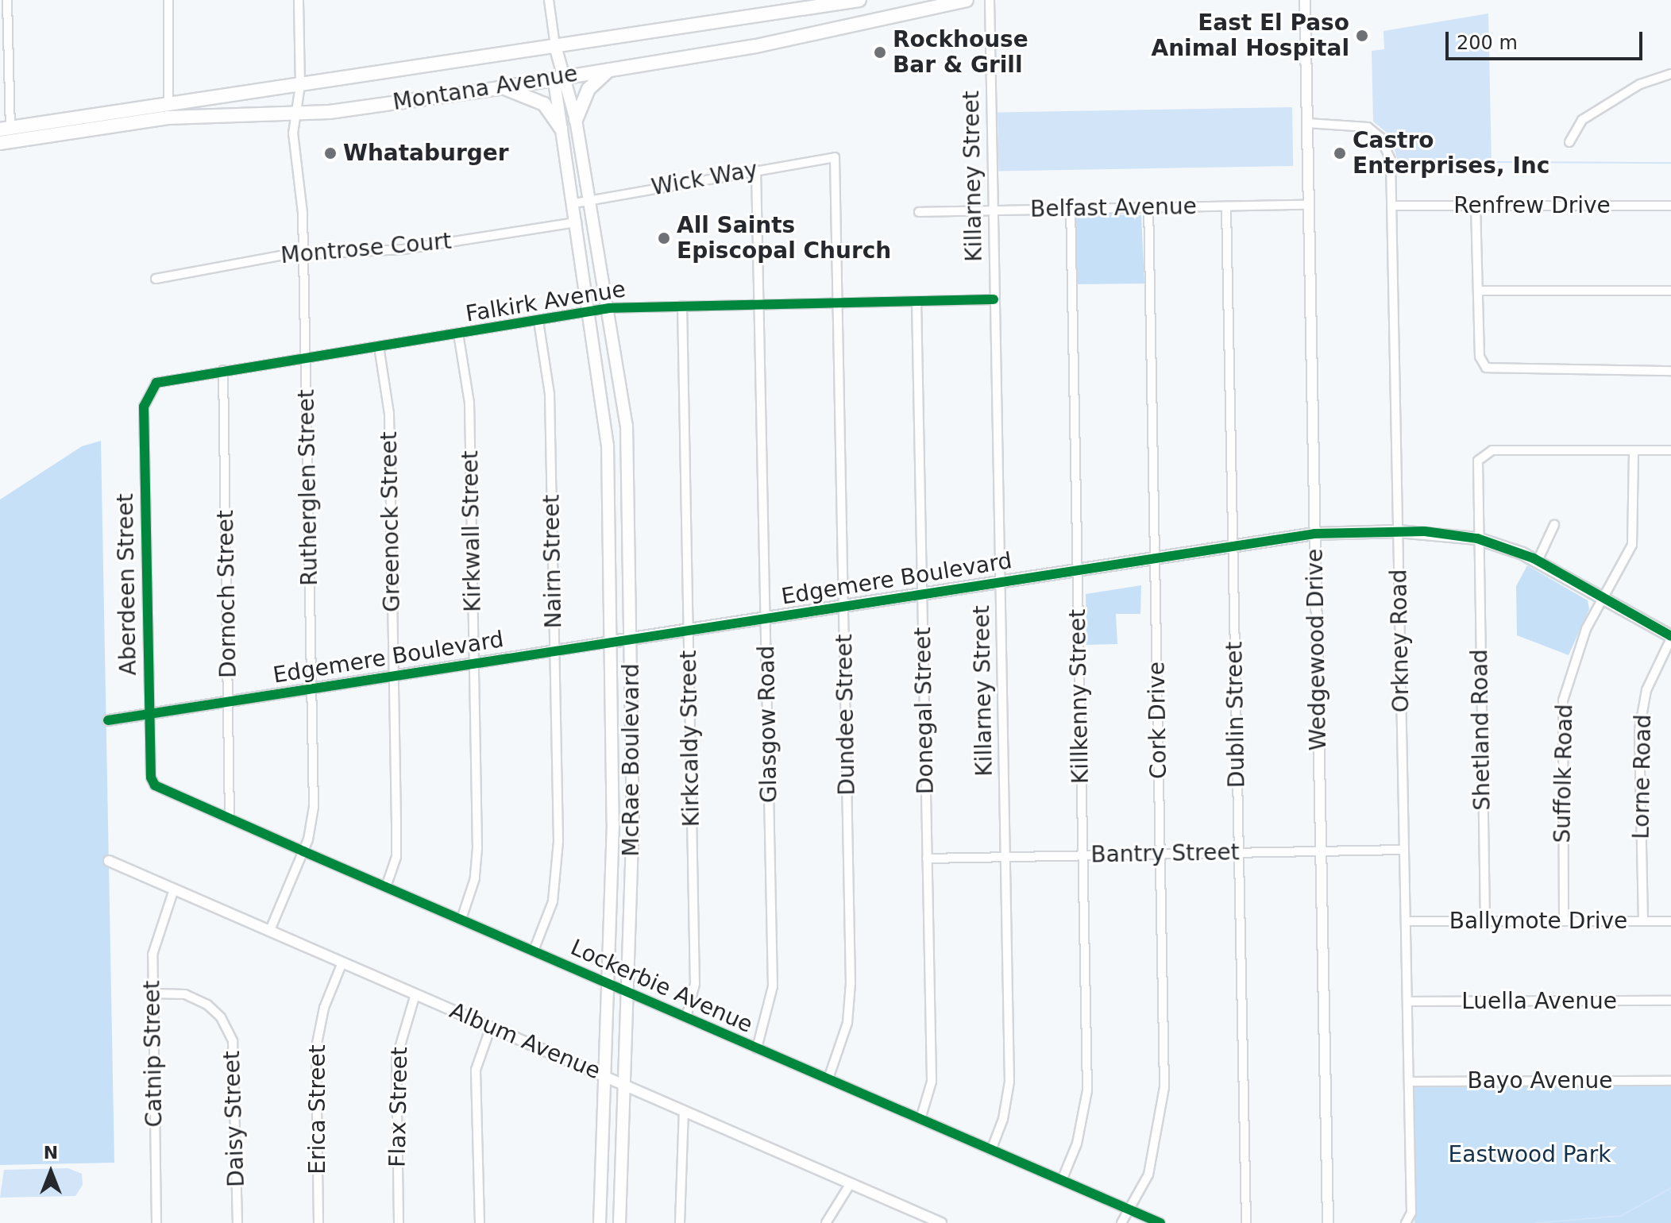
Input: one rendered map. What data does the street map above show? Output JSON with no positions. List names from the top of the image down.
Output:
{
  "streets": {
    "highway": ["Montana Avenue"],
    "main road": ["Edgemere Boulevard", "McRae Boulevard"],
    "street": [
      "Killarney Street",
      "Wick Way",
      "Renfrew Drive",
      "Belfast Avenue",
      "Montrose Court",
      "Falkirk Avenue",
      "Rutherglen Street",
      "Greenock Street",
      "Kirkwall Street",
      "Nairn Street",
      "Aberdeen Street",
      "Dornoch Street",
      "Orkney Road",
      "Wedgewood Drive",
      "Killkenny Street",
      "Donegal Street",
      "Dundee Street",
      "Dublin Street",
      "Cork Drive",
      "Glasgow Road",
      "Shetland Road",
      "Kirkcaldy Street",
      "Suffolk Road",
      "Lorne Road",
      "Bantry Street",
      "Ballymote Drive",
      "Lockerbie Avenue",
      "Luella Avenue",
      "Album Avenue",
      "Catnip Street",
      "Bayo Avenue",
      "Flax Street",
      "Erica Street",
      "Daisy Street"
    ]
  },
  "crossings": [
    ["Montana Avenue", "Rutherglen Street"],
    ["Montana Avenue", "McRae Boulevard"],
    ["Killarney Street", "Belfast Avenue"],
    ["Killarney Street", "Falkirk Avenue"],
    ["Killarney Street", "Edgemere Boulevard"],
    ["Killarney Street", "Bantry Street"],
    ["Killarney Street", "Lockerbie Avenue"],
    ["Wick Way", "Dundee Street"],
    ["Wick Way", "Glasgow Road"],
    ["Wick Way", "McRae Boulevard"],
    ["Renfrew Drive", "Orkney Road"],
    ["Belfast Avenue", "Wedgewood Drive"],
    ["Belfast Avenue", "Killkenny Street"],
    ["Belfast Avenue", "Dublin Street"],
    ["Belfast Avenue", "Cork Drive"],
    ["Montrose Court", "Rutherglen Street"],
    ["Montrose Court", "McRae Boulevard"],
    ["Falkirk Avenue", "Rutherglen Street"],
    ["Falkirk Avenue", "Greenock Street"],
    ["Falkirk Avenue", "Kirkwall Street"],
    ["Falkirk Avenue", "Nairn Street"],
    ["Falkirk Avenue", "Aberdeen Street"],
    ["Falkirk Avenue", "Dornoch Street"],
    ["Falkirk Avenue", "Donegal Street"],
    ["Falkirk Avenue", "Dundee Street"],
    ["Falkirk Avenue", "Glasgow Road"],
    ["Falkirk Avenue", "Kirkcaldy Street"],
    ["Falkirk Avenue", "McRae Boulevard"],
    ["Rutherglen Street", "Edgemere Boulevard"],
    ["Rutherglen Street", "Lockerbie Avenue"],
    ["Rutherglen Street", "Album Avenue"],
    ["Greenock Street", "Edgemere Boulevard"],
    ["Greenock Street", "Lockerbie Avenue"],
    ["Kirkwall Street", "Edgemere Boulevard"],
    ["Kirkwall Street", "Lockerbie Avenue"],
    ["Nairn Street", "Edgemere Boulevard"],
    ["Nairn Street", "Lockerbie Avenue"],
    ["Edgemere Boulevard", "Aberdeen Street"],
    ["Edgemere Boulevard", "Dornoch Street"],
    ["Edgemere Boulevard", "Orkney Road"],
    ["Edgemere Boulevard", "Wedgewood Drive"],
    ["Edgemere Boulevard", "Killkenny Street"],
    ["Edgemere Boulevard", "Donegal Street"],
    ["Edgemere Boulevard", "Dundee Street"],
    ["Edgemere Boulevard", "Dublin Street"],
    ["Edgemere Boulevard", "Cork Drive"],
    ["Edgemere Boulevard", "Glasgow Road"],
    ["Edgemere Boulevard", "Shetland Road"],
    ["Edgemere Boulevard", "Kirkcaldy Street"],
    ["Edgemere Boulevard", "McRae Boulevard"],
    ["Edgemere Boulevard", "Suffolk Road"],
    ["Edgemere Boulevard", "Lorne Road"],
    ["Aberdeen Street", "Lockerbie Avenue"],
    ["Dornoch Street", "Lockerbie Avenue"],
    ["Orkney Road", "Wedgewood Drive"],
    ["Orkney Road", "Bantry Street"],
    ["Orkney Road", "Ballymote Drive"],
    ["Orkney Road", "Luella Avenue"],
    ["Orkney Road", "Bayo Avenue"],
    ["Wedgewood Drive", "Bantry Street"],
    ["Killkenny Street", "Bantry Street"],
    ["Killkenny Street", "Lockerbie Avenue"],
    ["Donegal Street", "Bantry Street"],
    ["Donegal Street", "Lockerbie Avenue"],
    ["Dundee Street", "Lockerbie Avenue"],
    ["Dublin Street", "Bantry Street"],
    ["Cork Drive", "Bantry Street"],
    ["Cork Drive", "Lockerbie Avenue"],
    ["Glasgow Road", "Lockerbie Avenue"],
    ["Shetland Road", "Suffolk Road"],
    ["Shetland Road", "Ballymote Drive"],
    ["Kirkcaldy Street", "Lockerbie Avenue"],
    ["McRae Boulevard", "Lockerbie Avenue"],
    ["McRae Boulevard", "Album Avenue"],
    ["Suffolk Road", "Ballymote Drive"],
    ["Lorne Road", "Ballymote Drive"],
    ["Album Avenue", "Catnip Street"],
    ["Album Avenue", "Flax Street"],
    ["Album Avenue", "Erica Street"],
    ["Catnip Street", "Daisy Street"]
  ],
  "parks": ["Eastwood Park"],
  "places": [
    "East El Paso Animal Hospital",
    "Rockhouse Bar & Grill",
    "Whataburger",
    "Castro Enterprises, Inc",
    "All Saints Episcopal Church"
  ],
  "scale_bar": "200 m",
  "north": "top"
}
